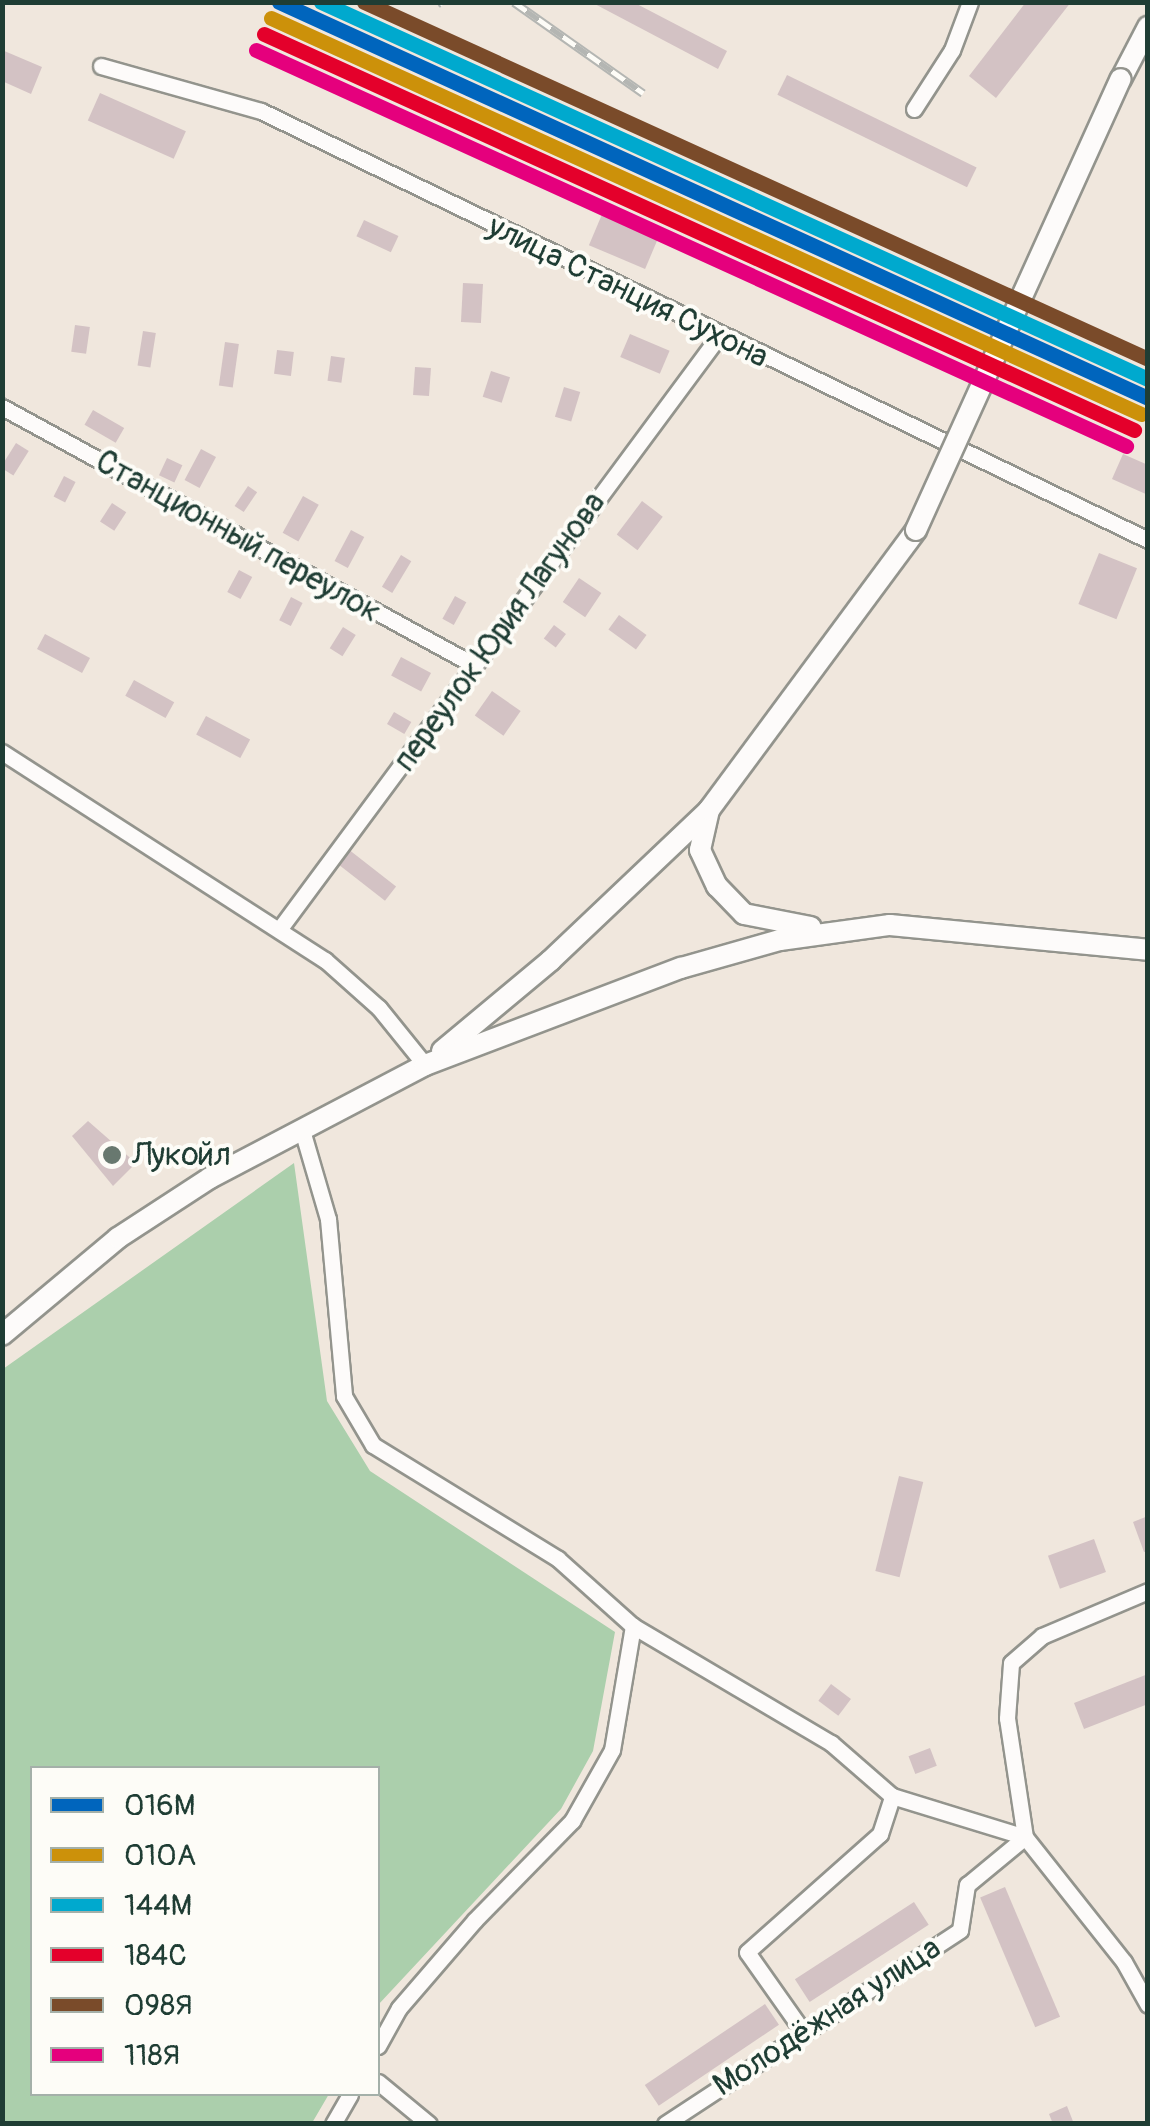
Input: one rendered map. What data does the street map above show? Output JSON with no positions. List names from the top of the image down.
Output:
{
  "streets": {
    "street": [
      "улица Станция Сухона",
      "Станционный переулок",
      "переулок Юрия Лагунова",
      "Молодёжная улица"
    ]
  },
  "crossings": [
    ["улица Станция Сухона", "переулок Юрия Лагунова"],
    ["Станционный переулок", "переулок Юрия Лагунова"]
  ],
  "places": ["Лукойл"],
  "lines": [
    "transit line 016М",
    "transit line 144М",
    "transit line 098Я",
    "transit line 010А",
    "transit line 184С",
    "transit line 118Я"
  ],
  "legend": [
    "016М",
    "010А",
    "144М",
    "184С",
    "098Я",
    "118Я"
  ]
}
